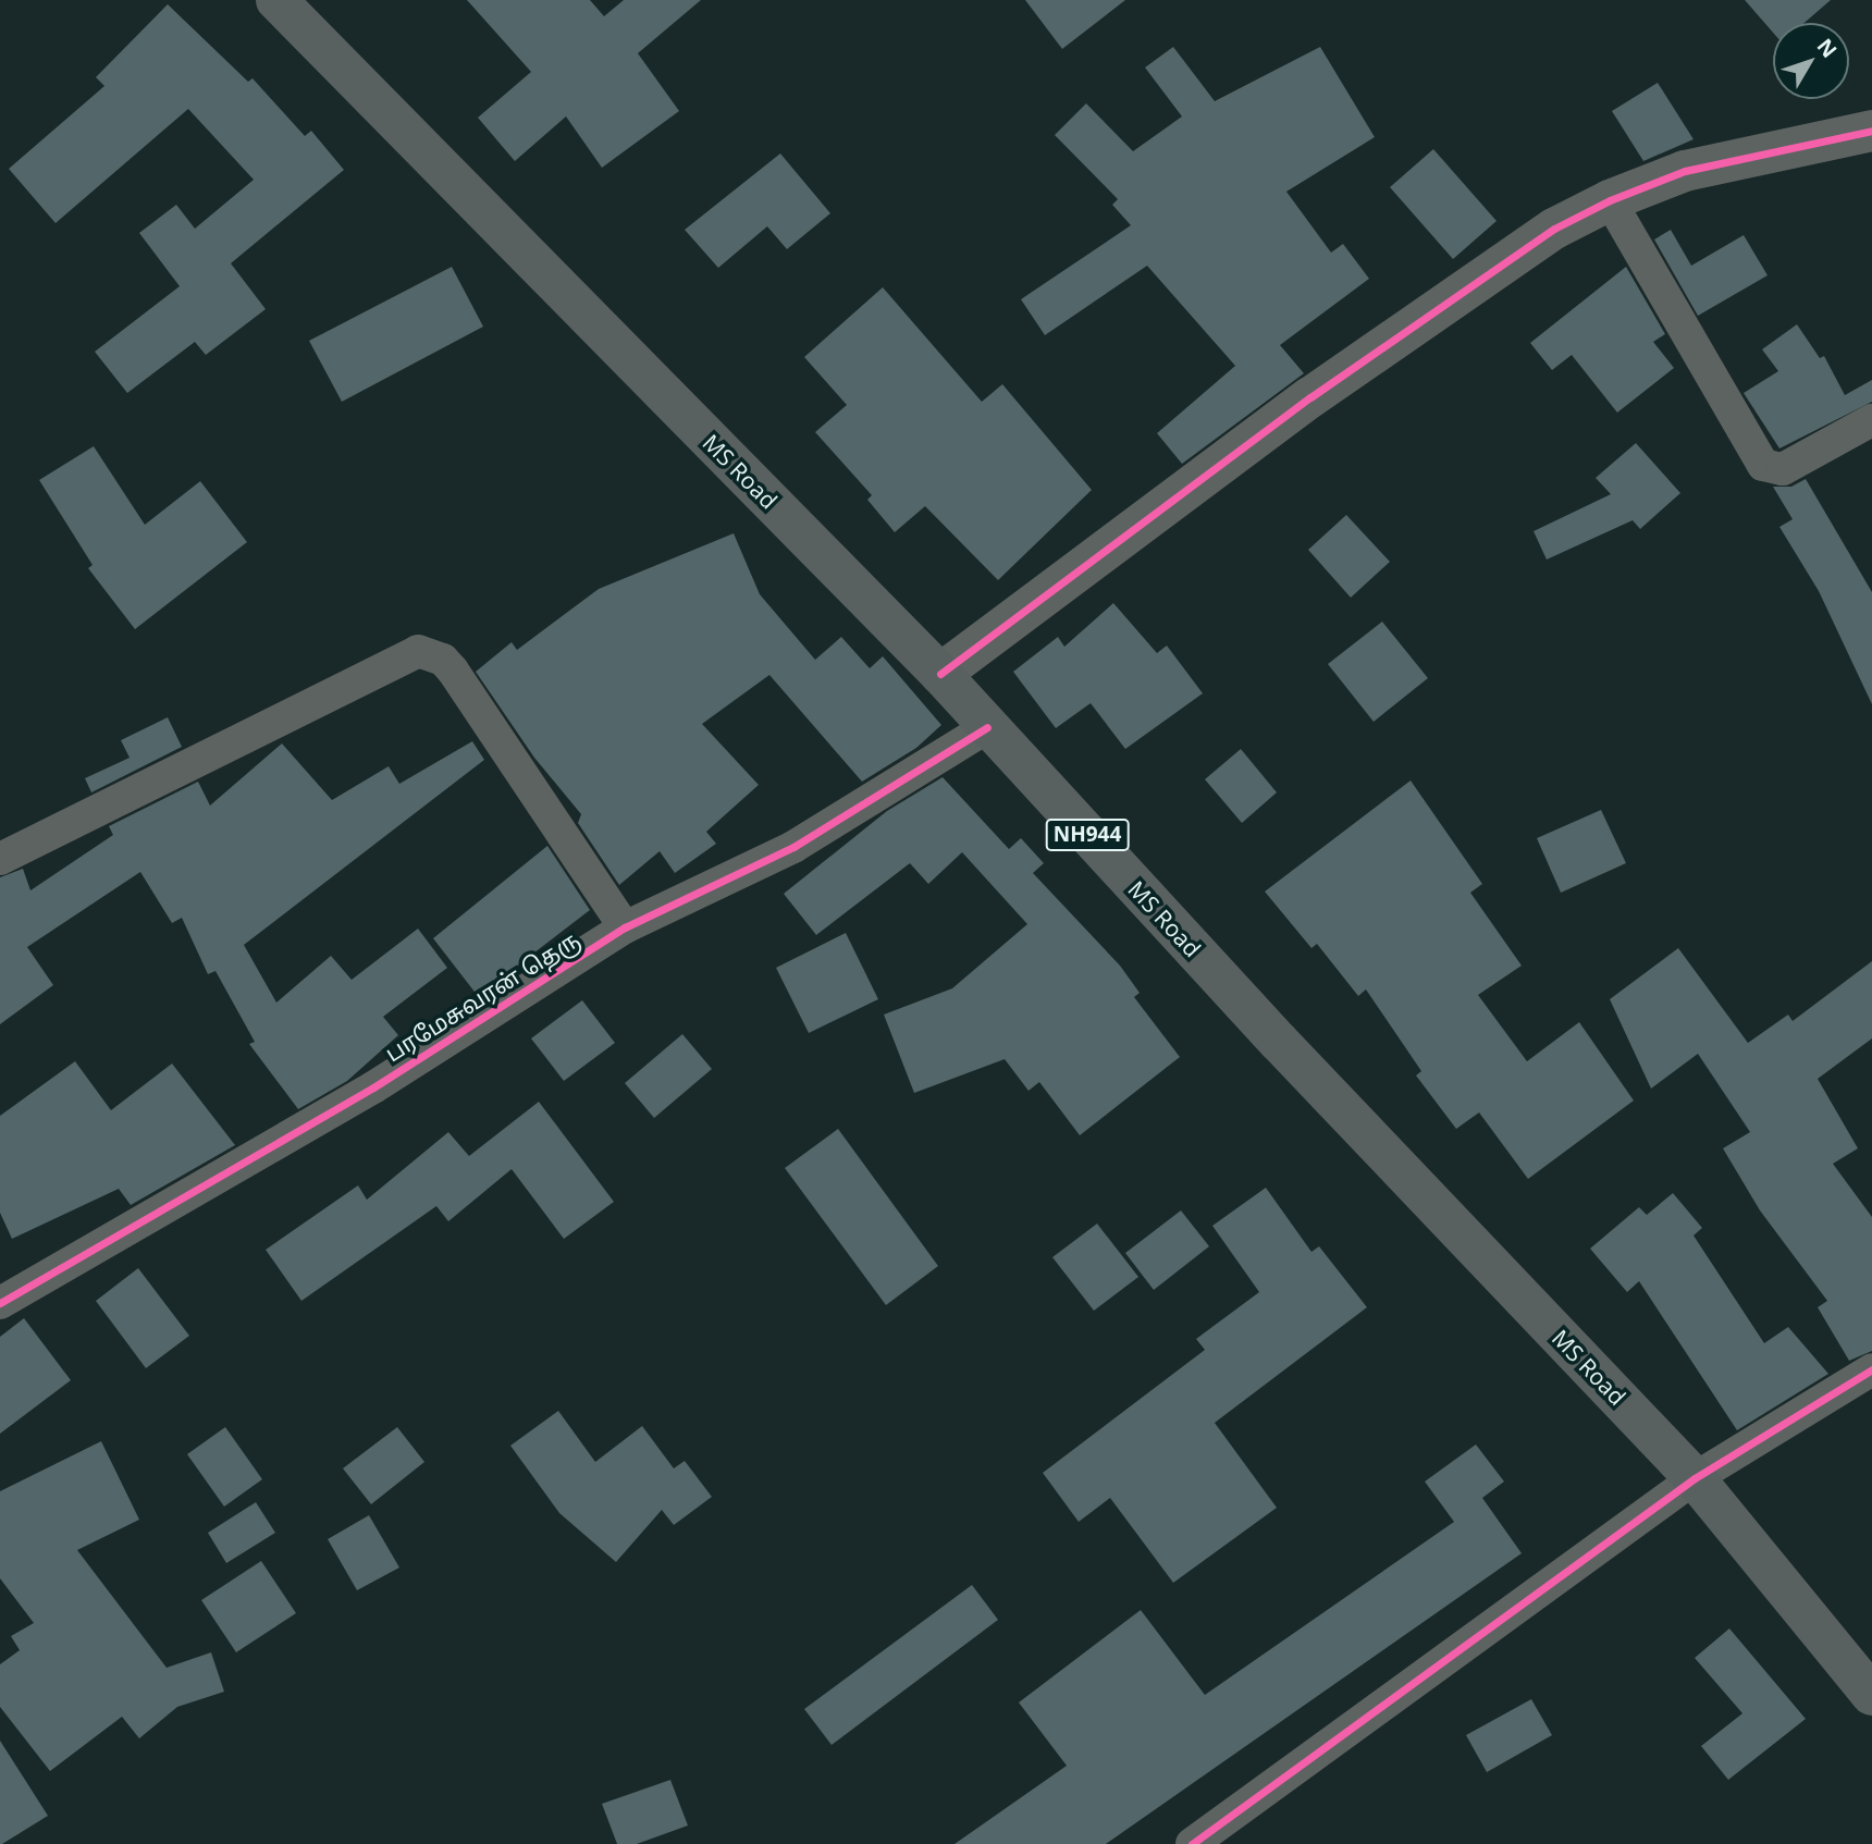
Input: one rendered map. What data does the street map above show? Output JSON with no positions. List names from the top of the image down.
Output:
{
  "streets": {
    "highway": ["MS Road", "NH944"],
    "street": ["பரமேசுவரன் தெரு"]
  },
  "crossings": [
    ["MS Road", "பரமேசுவரன் தெரு"]
  ],
  "north": "top right"
}
